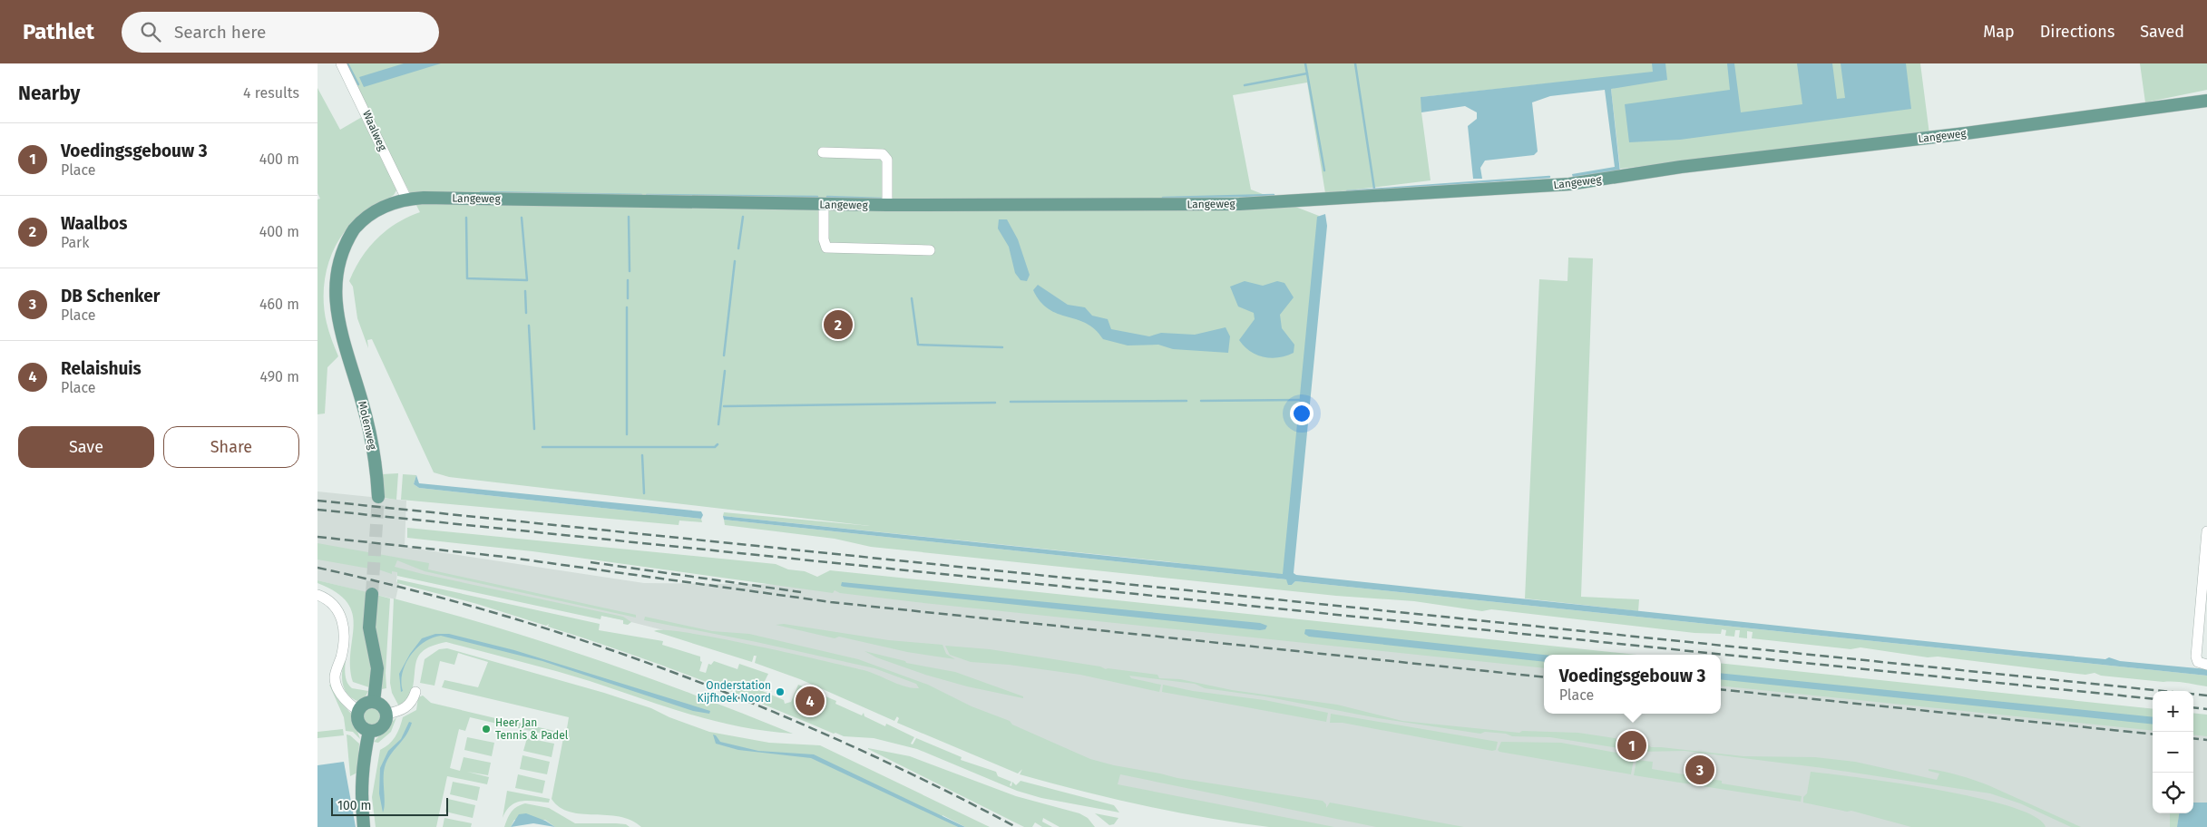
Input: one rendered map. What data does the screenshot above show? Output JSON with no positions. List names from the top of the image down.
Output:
{
  "streets": {
    "main road": ["Langeweg", "Molenweg"],
    "street": ["Waalweg"]
  },
  "crossings": [
    ["Waalweg", "Langeweg"],
    ["Langeweg", "Molenweg"]
  ],
  "places": ["Onderstation Kijfhoek Noord", "Heer Jan Tennis & Padel"],
  "scale_bar": "100 m",
  "page": {
    "header": "Pathlet",
    "search": "Search here",
    "nav": ["Map", "Directions", "Saved"],
    "heading": ["Nearby", "4 results"],
    "list": [
      {
        "mark": "1",
        "name": "Voedingsgebouw 3",
        "note": "Place",
        "value": "400 m"
      },
      {
        "mark": "2",
        "name": "Waalbos",
        "note": "Park",
        "value": "400 m"
      },
      {
        "mark": "3",
        "name": "DB Schenker",
        "note": "Place",
        "value": "460 m"
      },
      {
        "mark": "4",
        "name": "Relaishuis",
        "note": "Place",
        "value": "490 m"
      }
    ],
    "pins": [
      "2",
      "4",
      "1",
      "3"
    ],
    "buttons": ["Save", "Share"],
    "popup": ["Voedingsgebouw 3", "Place"],
    "map_buttons": ["+", "−"],
    "scale": "100 m"
  }
}
